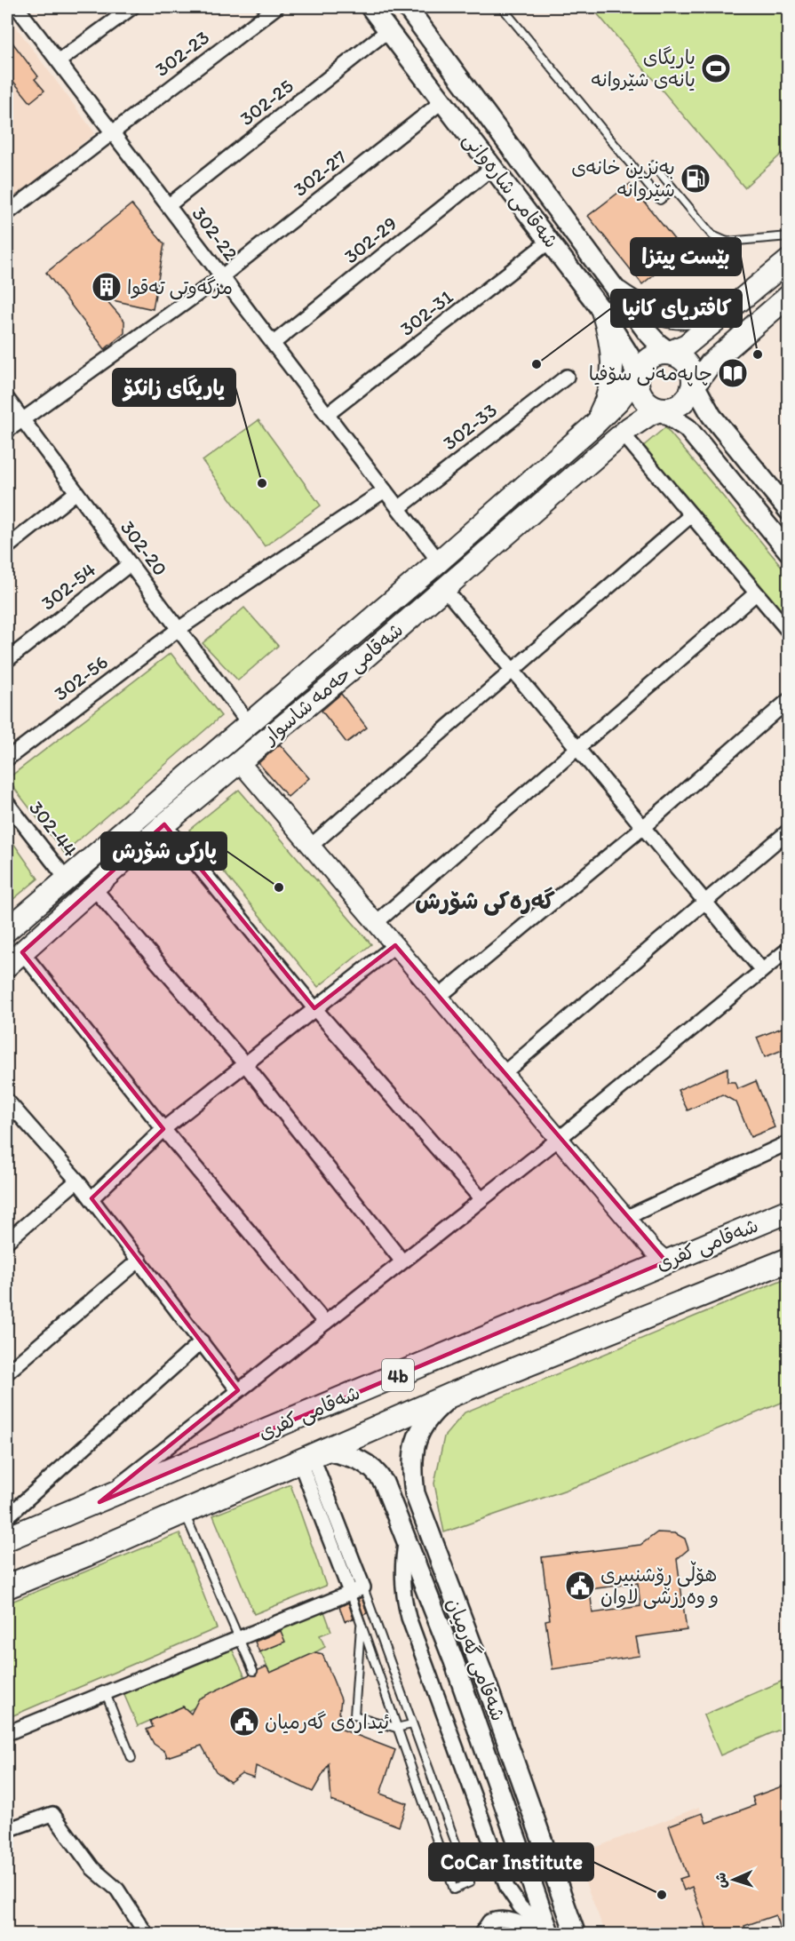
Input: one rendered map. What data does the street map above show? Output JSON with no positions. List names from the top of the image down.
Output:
{
  "streets": {
    "highway": ["شەقامی کفری", "4b"],
    "main road": ["شەقامی شارەوانی", "شەقامی حەمە شاسوار", "شەقامی گەرمیان"],
    "street": [
      "302-23",
      "302-25",
      "302-27",
      "302-22",
      "302-29",
      "302-31",
      "302-33",
      "302-20",
      "302-54",
      "302-56",
      "302-44"
    ]
  },
  "crossings": [
    ["302-23", "302-22"],
    ["302-25", "شەقامی شارەوانی"],
    ["302-25", "302-22"],
    ["302-27", "شەقامی شارەوانی"],
    ["302-27", "302-22"],
    ["302-27", "302-20"],
    ["شەقامی شارەوانی", "302-29"],
    ["شەقامی شارەوانی", "302-31"],
    ["شەقامی شارەوانی", "شەقامی حەمە شاسوار"],
    ["302-22", "302-29"],
    ["302-22", "302-31"],
    ["302-22", "302-33"],
    ["302-22", "302-56"],
    ["302-22", "شەقامی حەمە شاسوار"],
    ["302-20", "302-54"],
    ["302-20", "302-56"],
    ["302-20", "شەقامی حەمە شاسوار"],
    ["شەقامی حەمە شاسوار", "302-44"],
    ["شەقامی کفری", "شەقامی گەرمیان"]
  ],
  "districts": ["گەرەکی شۆرش"],
  "places": {
    "sports": ["یاریگای یانەی شێروانە"],
    "fuel station": ["بەنزین خانەی شێروانە"],
    "building": ["مزگه‌وتی ته‌قوا"],
    "other": [
      "بێست پیتزا",
      "کافتریای کانیا",
      "یاریگای زانکۆ",
      "پارکی شۆرش",
      "CoCar Institute"
    ],
    "library": ["چاپەمەنی سۆفیا"],
    "public building": ["هۆڵی ڕۆشنبیری و وەرزشی لاوان", "ئیدارەی گەرمیان"]
  },
  "north": "left"
}
